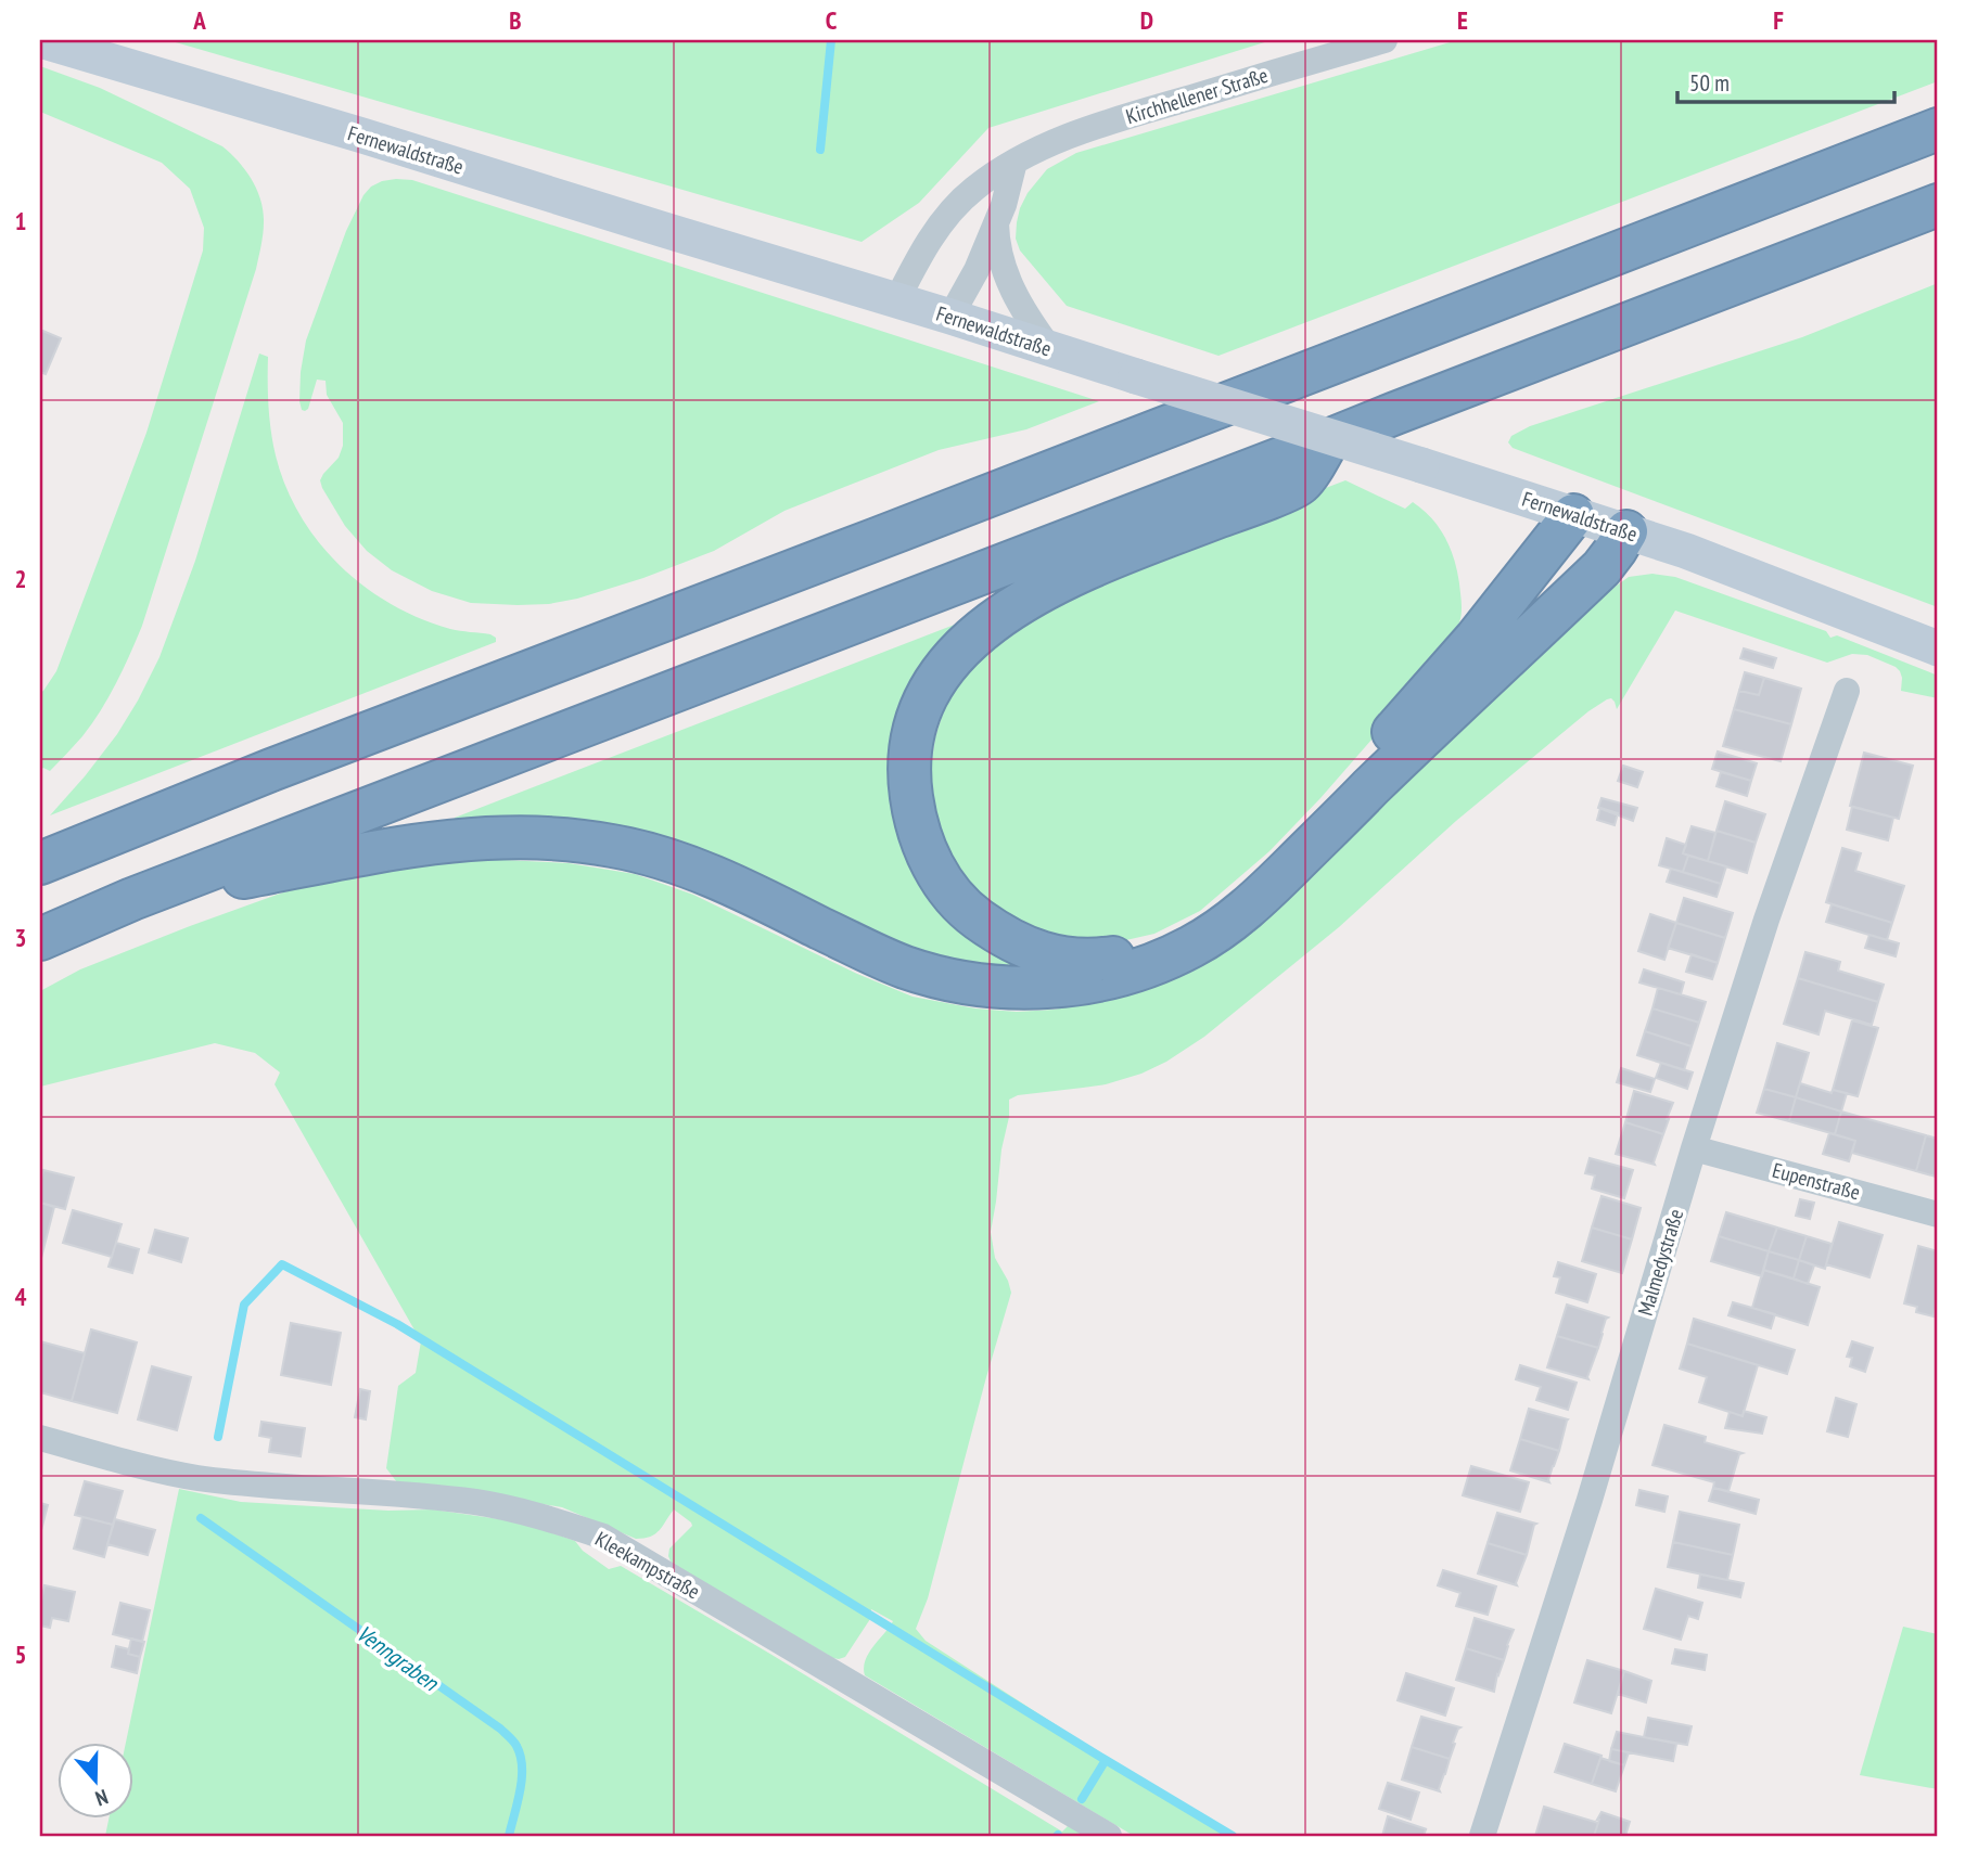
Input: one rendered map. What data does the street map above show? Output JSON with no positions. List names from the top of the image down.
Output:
{
  "streets": {
    "main road": ["Fernewaldstraße"],
    "street": [
      "Kirchhellener Straße",
      "Eupenstraße",
      "Malmedystraße",
      "Kleekampstraße"
    ]
  },
  "crossings": [
    ["Kirchhellener Straße", "Fernewaldstraße"],
    ["Eupenstraße", "Malmedystraße"]
  ],
  "water": ["Venngraben"],
  "scale_bar": "50 m",
  "north": "bottom",
  "grid": {
    "columns": [
      "A",
      "B",
      "C",
      "D",
      "E",
      "F"
    ],
    "rows": [
      "1",
      "2",
      "3",
      "4",
      "5"
    ]
  }
}
